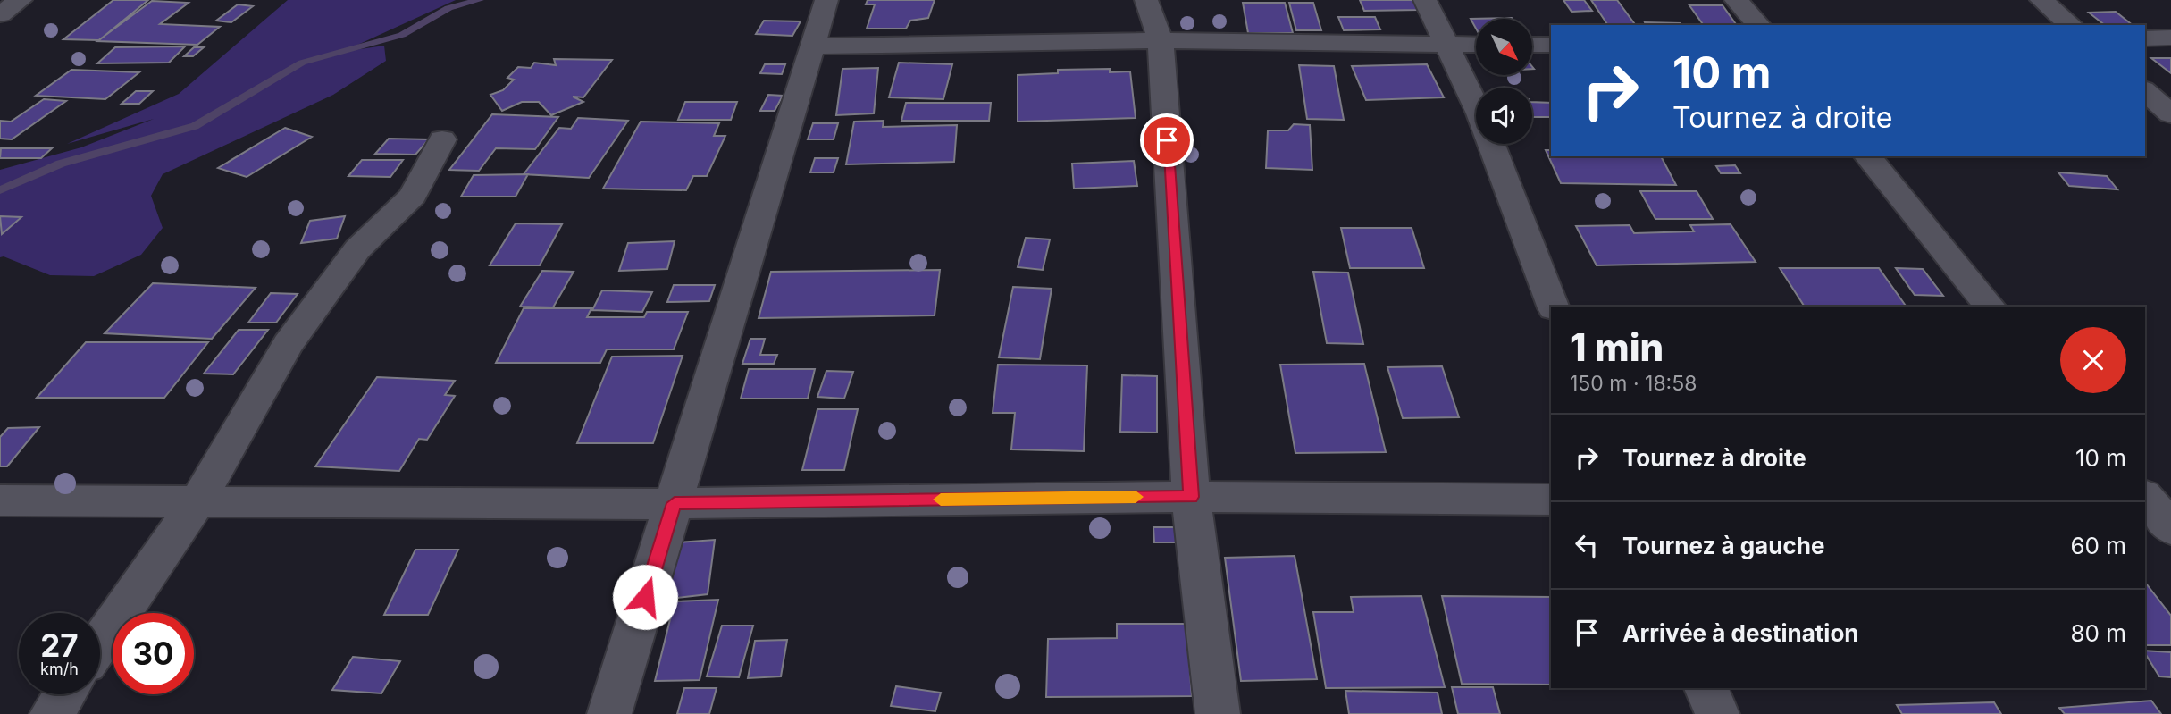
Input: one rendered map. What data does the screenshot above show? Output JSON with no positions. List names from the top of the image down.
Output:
{
  "north": "bottom right",
  "page": {
    "turn": ["10 m", "Tournez à droite"],
    "heading": ["1 min", "150 m · 18:58"],
    "list": [
      {
        "name": "Tournez à droite",
        "value": "10 m"
      },
      {
        "name": "Tournez à gauche",
        "value": "60 m"
      },
      {
        "name": "Arrivée à destination",
        "value": "80 m"
      }
    ],
    "speed": "27 km/h",
    "limit": "30"
  }
}
